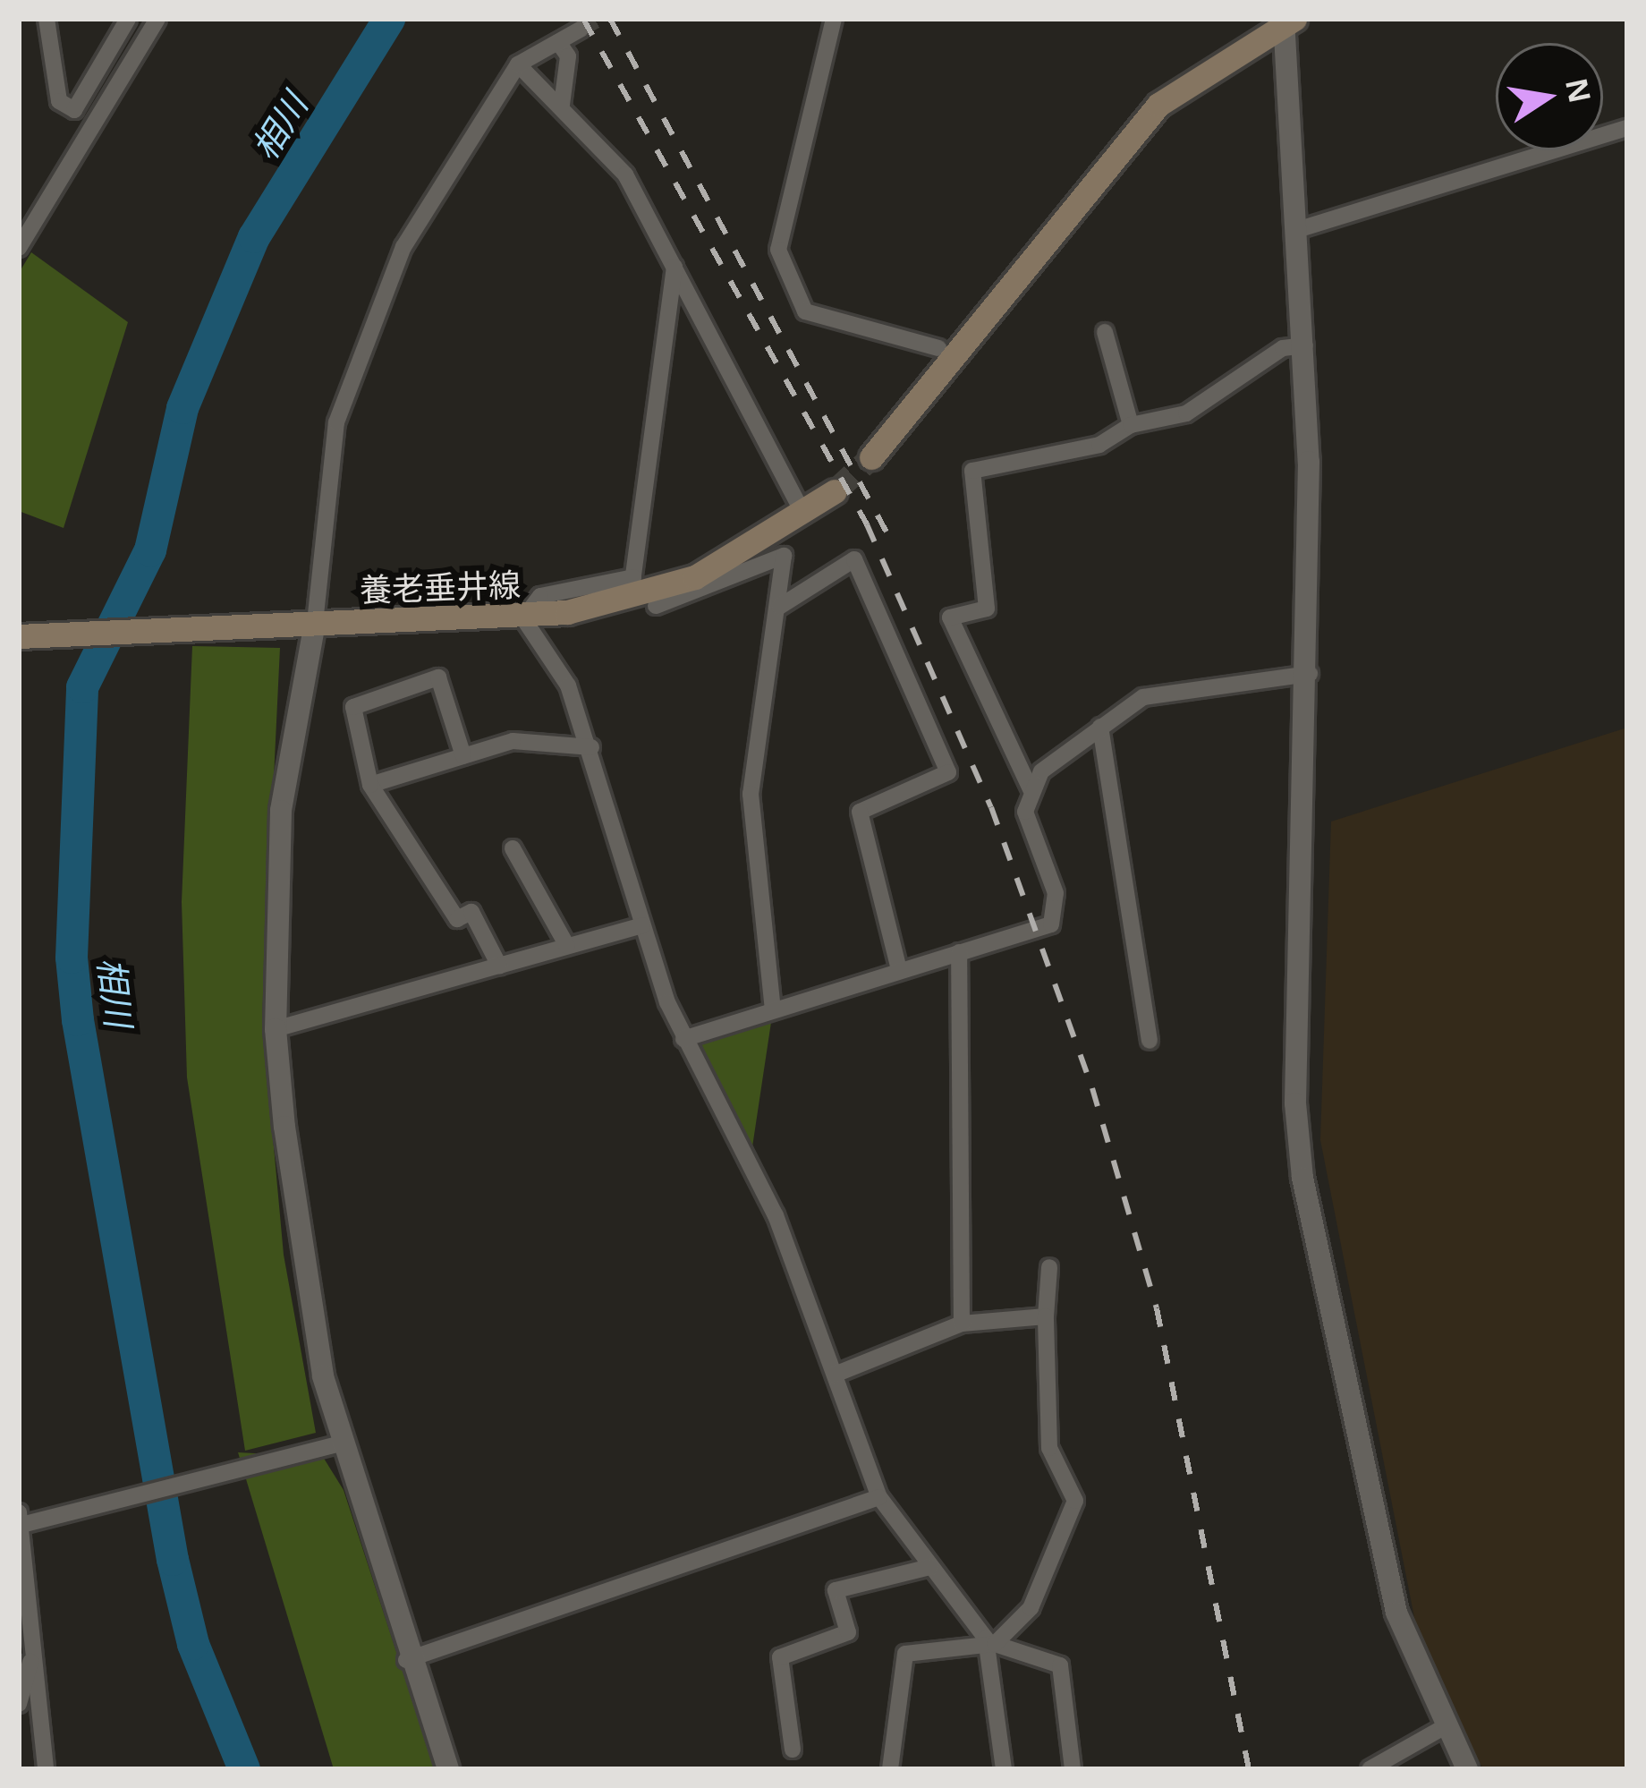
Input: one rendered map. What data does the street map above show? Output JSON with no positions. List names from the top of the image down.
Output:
{
  "streets": {
    "main road": ["養老垂井線"]
  },
  "water": ["相川"],
  "north": "right"
}
